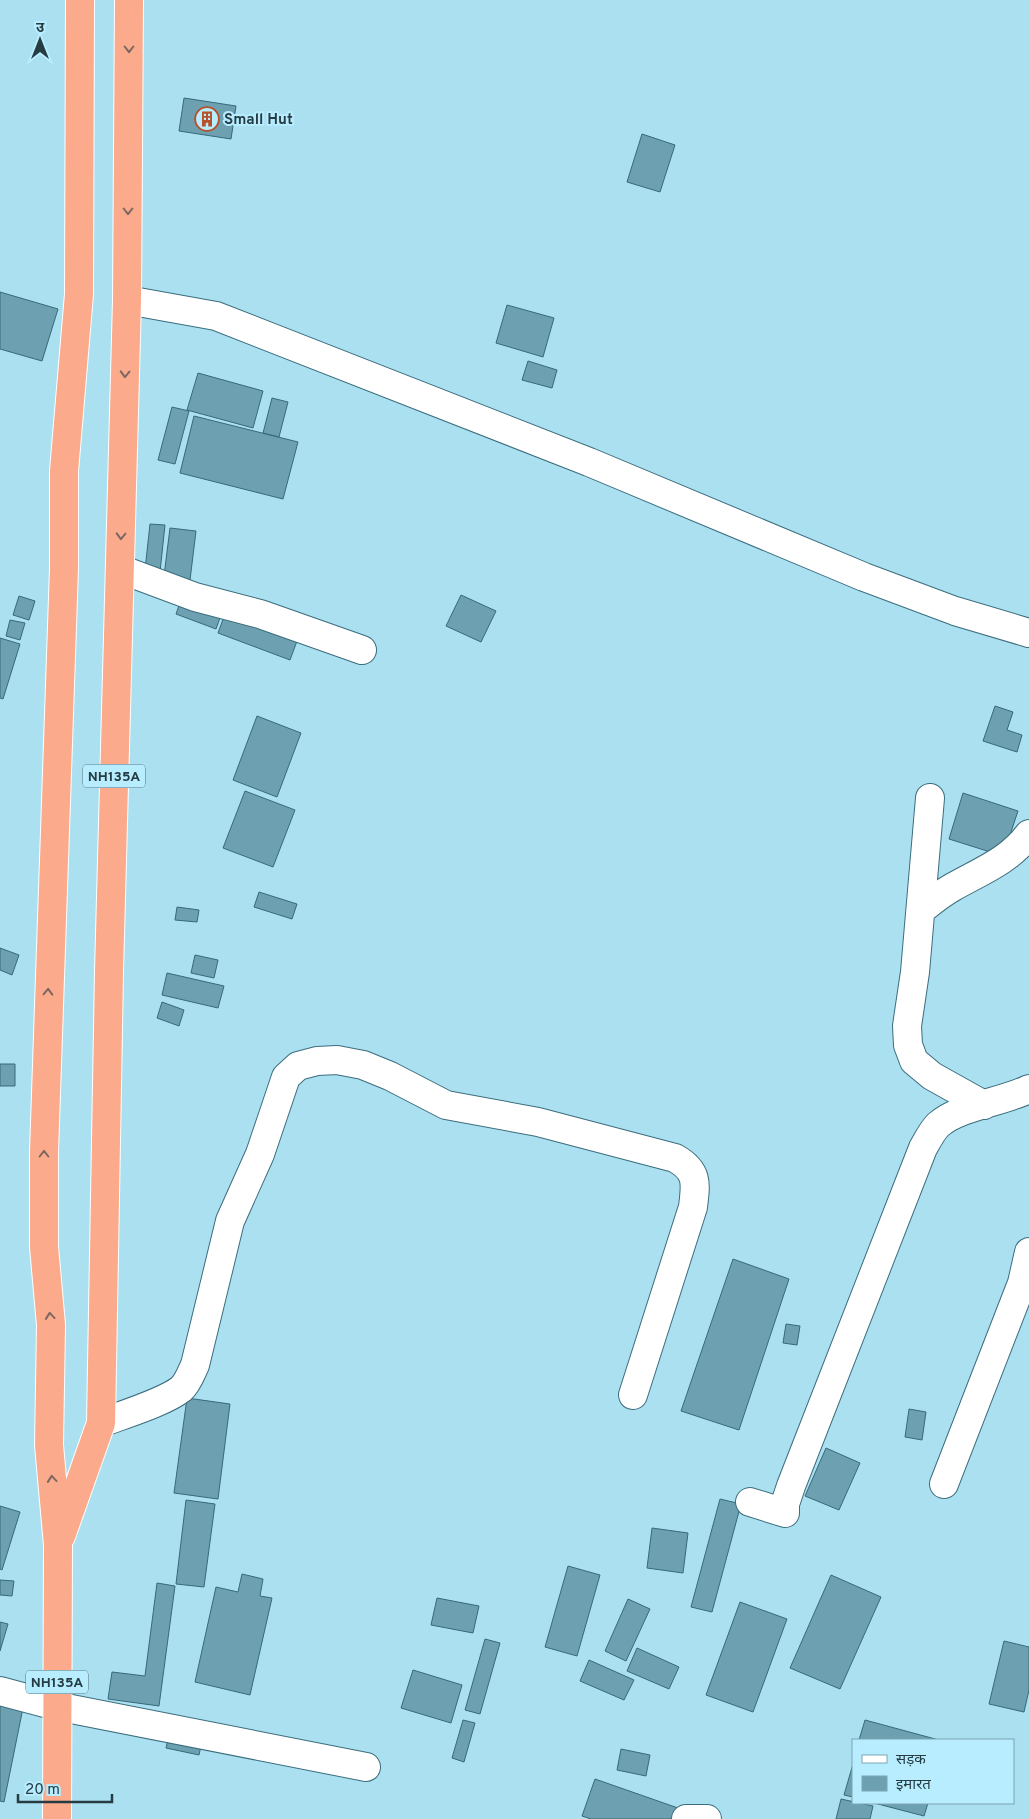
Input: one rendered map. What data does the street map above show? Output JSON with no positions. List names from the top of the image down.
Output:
{
  "streets": {
    "highway": ["NH135A"]
  },
  "places": {
    "building": ["Small Hut"]
  },
  "legend": ["सड़क", "इमारत"],
  "scale_bar": "20 m",
  "north": "top"
}
